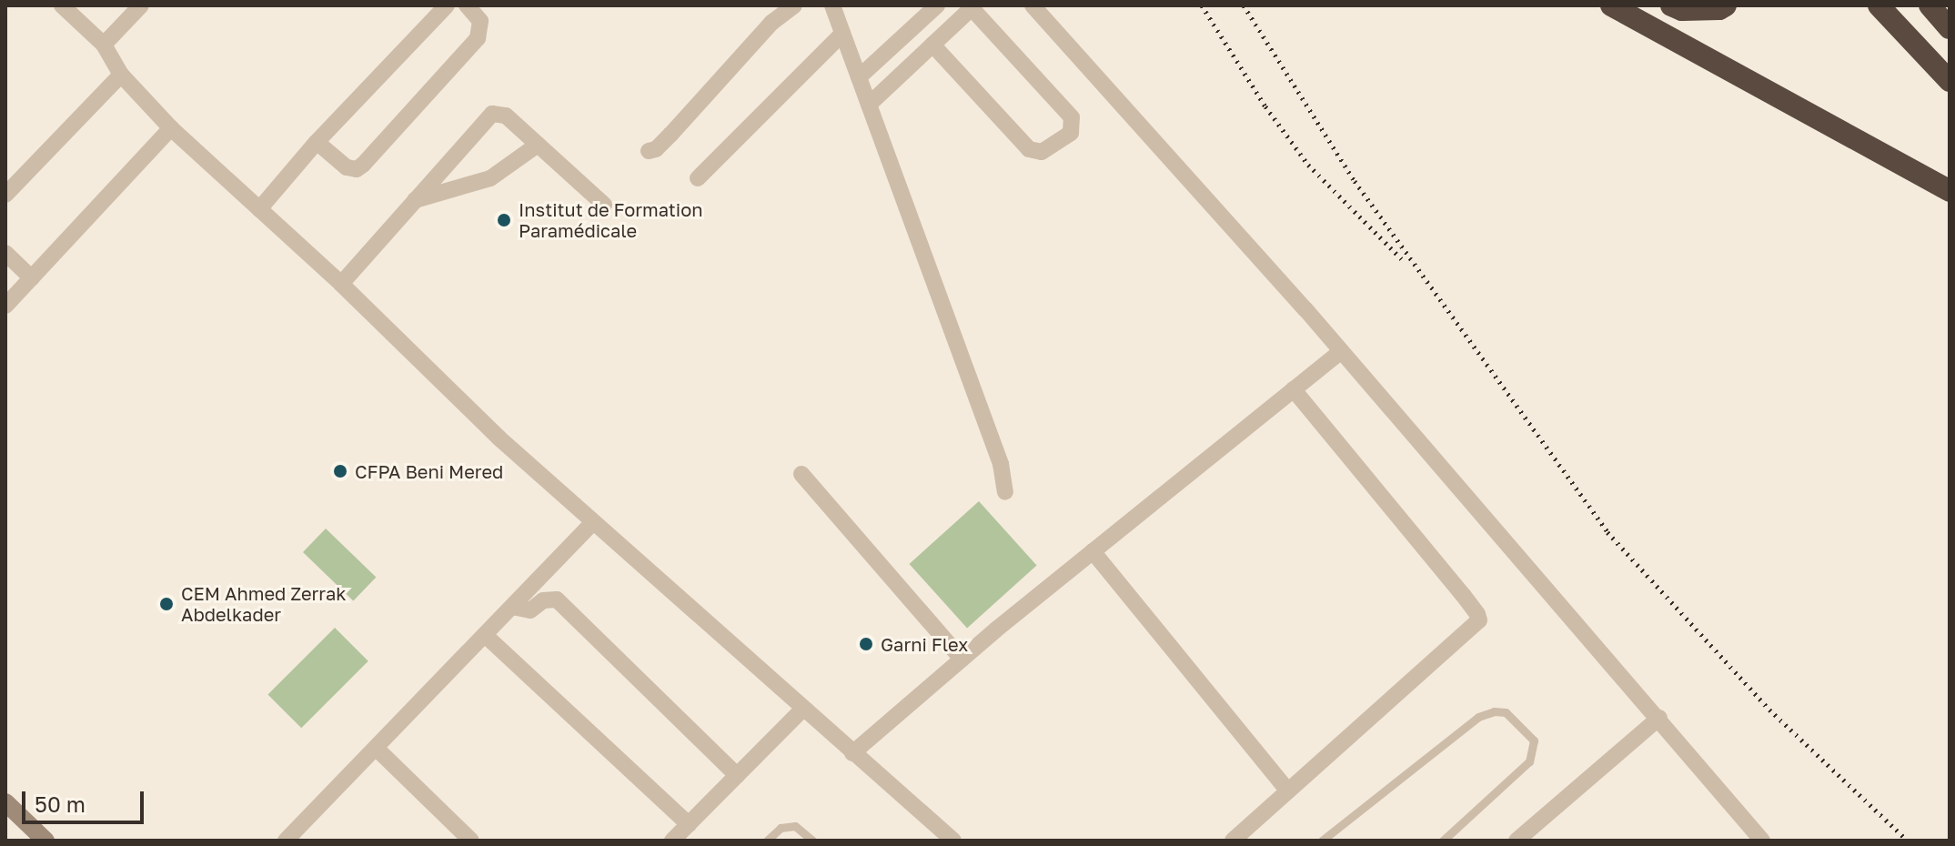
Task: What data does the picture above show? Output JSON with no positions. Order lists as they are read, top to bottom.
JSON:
{
  "places": [
    "Institut de Formation Paramédicale",
    "CFPA Beni Mered",
    "CEM Ahmed Zerrak Abdelkader",
    "Garni Flex"
  ],
  "scale_bar": "50 m"
}
